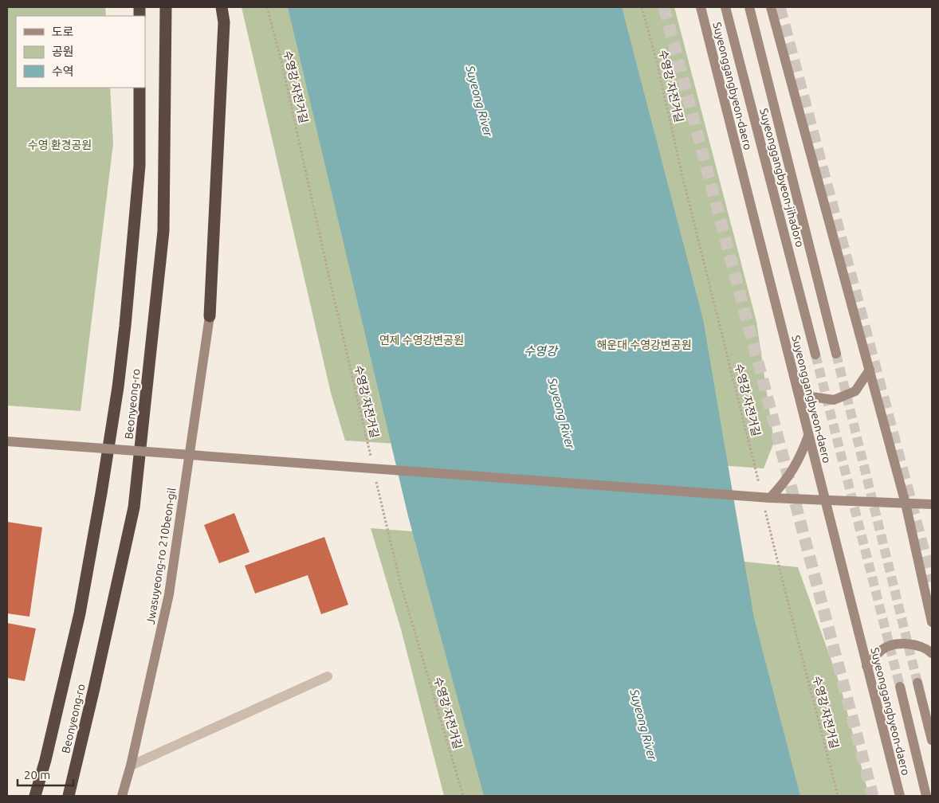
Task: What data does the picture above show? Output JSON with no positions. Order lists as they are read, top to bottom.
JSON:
{
  "streets": {
    "highway": ["Beonyeong-ro"],
    "main road": ["Suyeonggangbyeon-daero", "Suyeonggangbyeon-jihadoro", "Jwasuyeong-ro 210beon-gil"],
    "path": ["수영강 자전거길"]
  },
  "water": ["Suyeong River", "수영강"],
  "parks": ["수영 환경공원", "연제 수영강변공원", "해운대 수영강변공원"],
  "legend": ["도로", "공원", "수역"],
  "scale_bar": "20 m"
}
